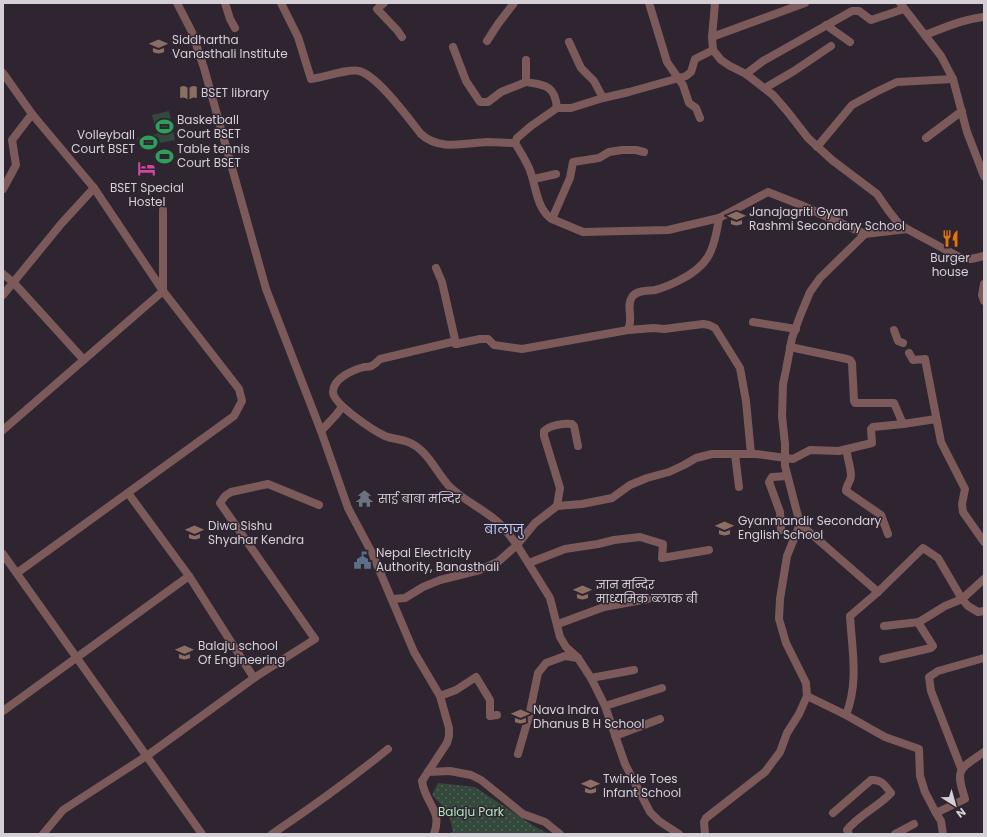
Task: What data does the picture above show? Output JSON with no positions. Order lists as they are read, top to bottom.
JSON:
{
  "districts": ["बालाजु"],
  "parks": ["Balaju Park"],
  "places": {
    "school or university": [
      "Siddhartha Vanasthali Institute",
      "Janajagriti Gyan Rashmi Secondary School",
      "Gyanmandir Secondary English School",
      "Diwa Sishu Shyahar Kendra",
      "ज्ञान मन्दिर माध्यमिक ब्लाक बी",
      "Balaju school Of Engineering",
      "Nava Indra Dhanus B H School",
      "Twinkle Toes Infant School"
    ],
    "library": ["BSET library"],
    "sports": ["Basketball Court BSET", "Volleyball Court BSET", "Table tennis Court BSET"],
    "hotel": ["BSET Special Hostel"],
    "restaurant": ["Burger house"],
    "temple": ["साई बाबा मन्दिर"],
    "public building": ["Nepal Electricity Authority, Banasthali"]
  },
  "north": "bottom right"
}
